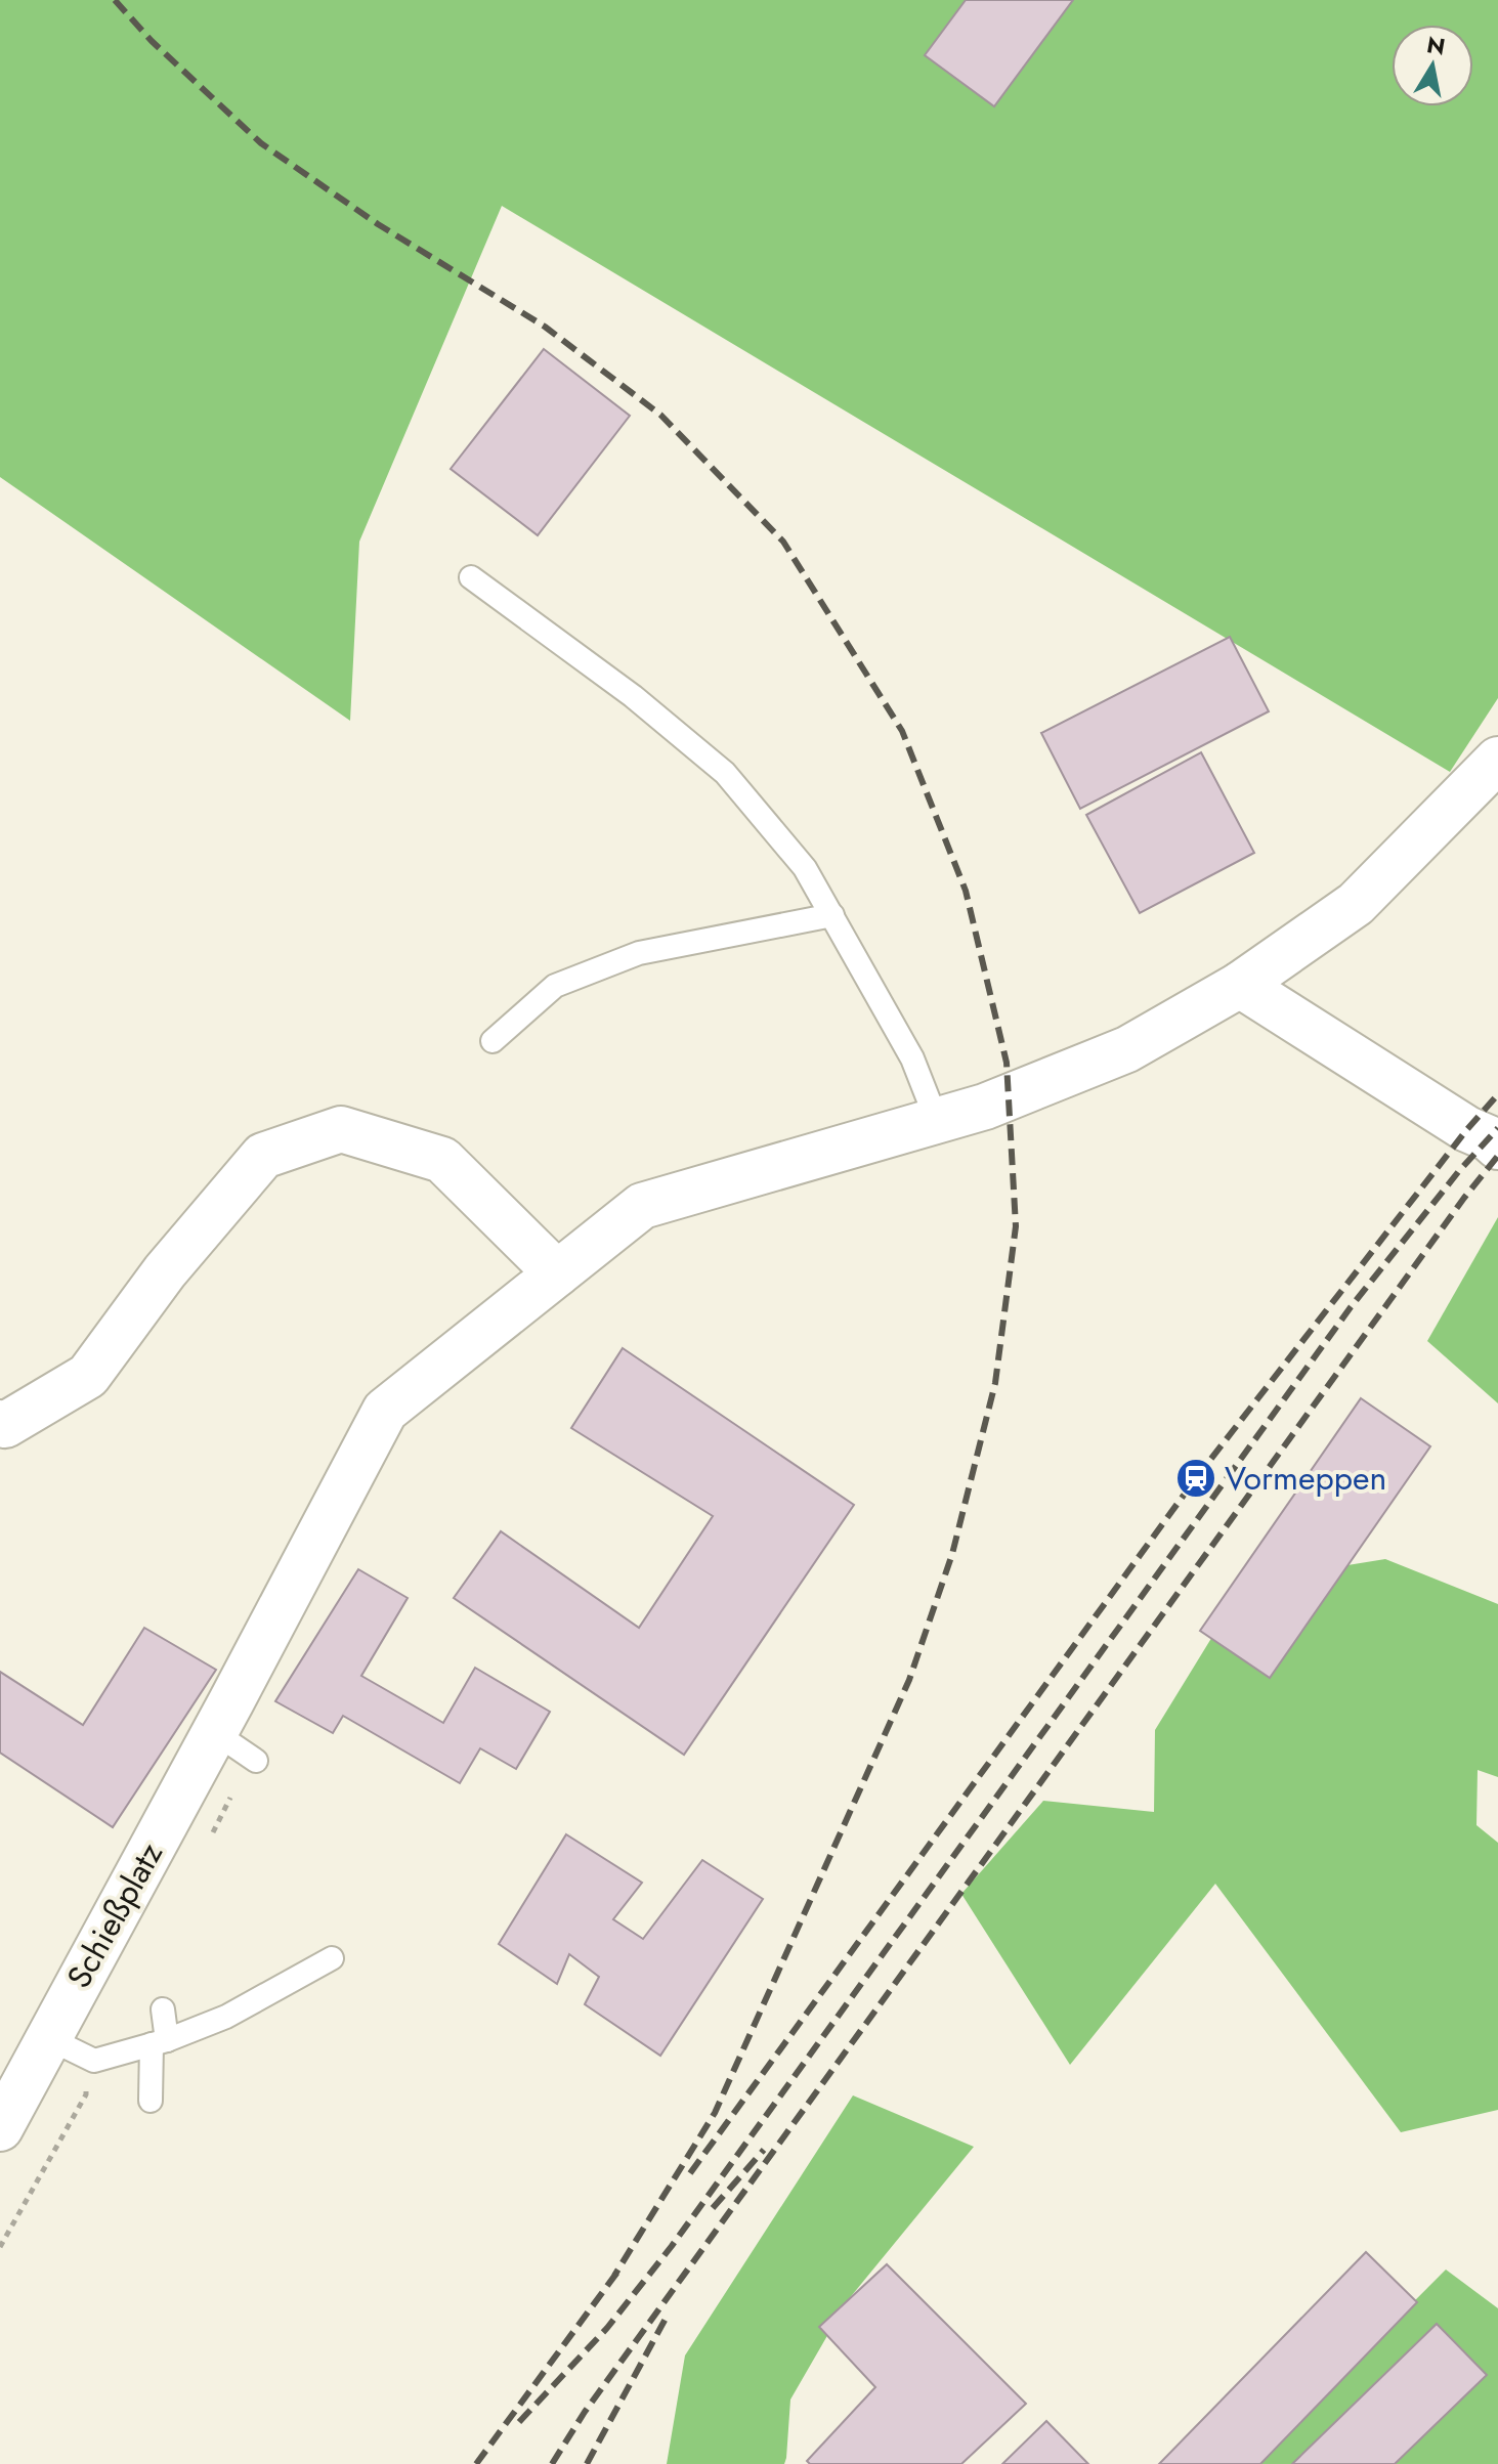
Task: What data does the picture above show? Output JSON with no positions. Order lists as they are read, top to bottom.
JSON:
{
  "streets": {
    "street": ["Schießplatz"]
  },
  "places": {
    "station": ["Vormeppen"]
  },
  "north": "top"
}
